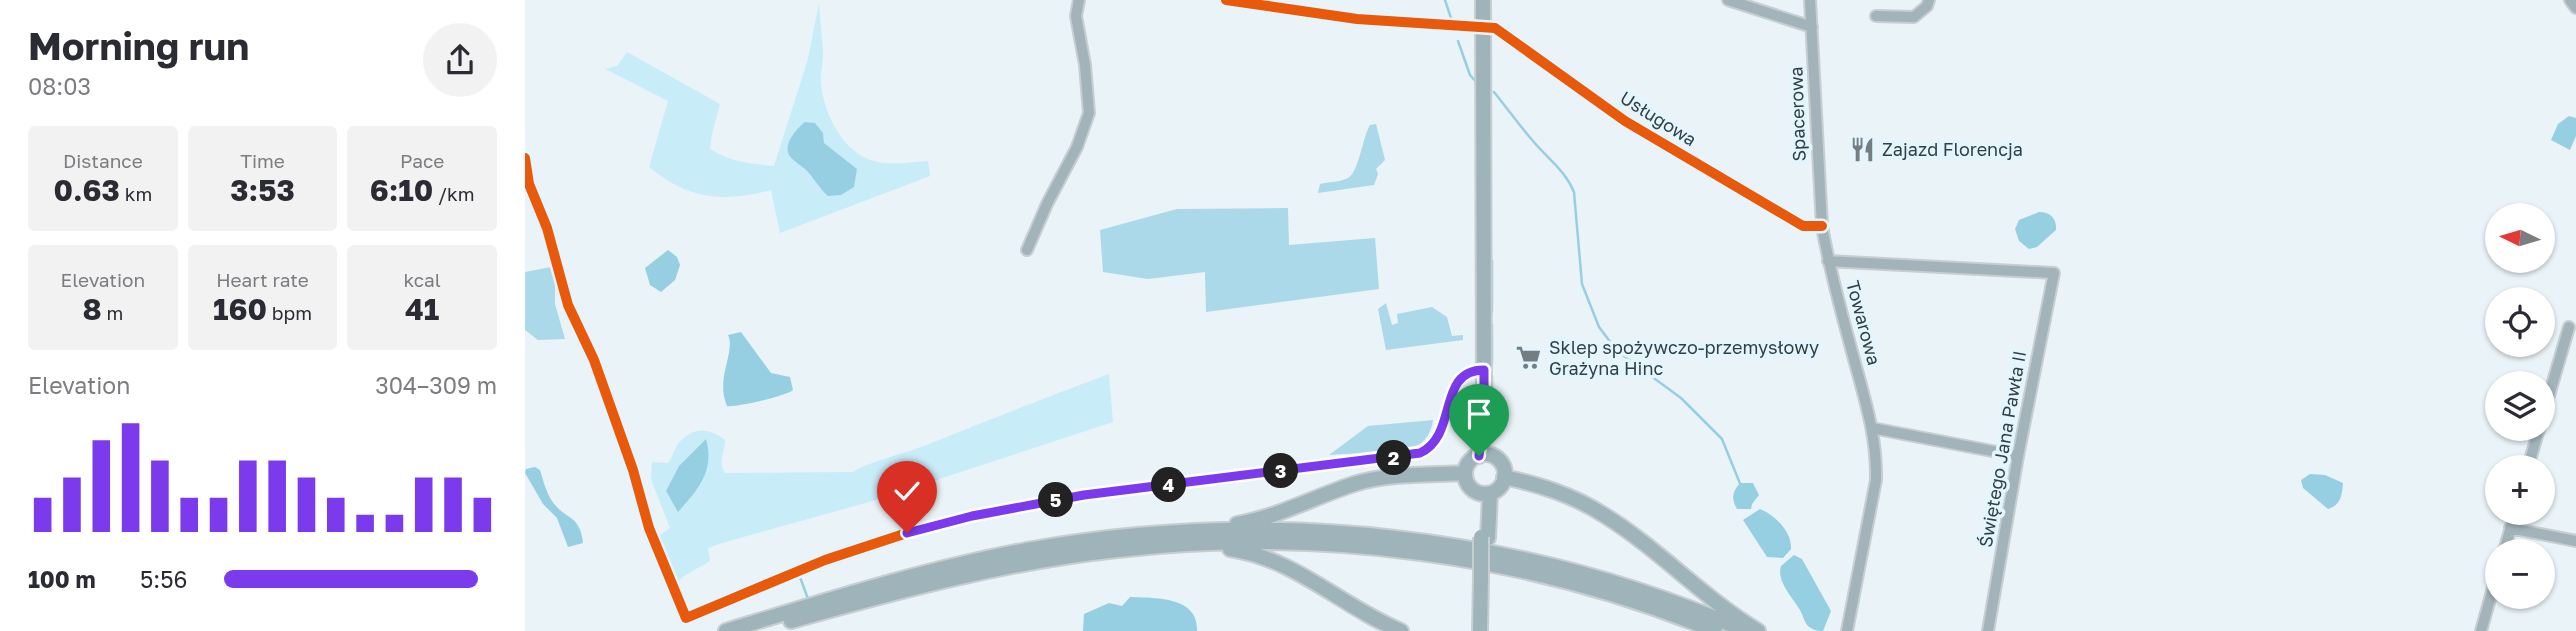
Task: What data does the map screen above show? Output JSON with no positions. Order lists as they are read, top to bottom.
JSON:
{
  "streets": {
    "street": [
      "Spacerowa",
      "Usługowa",
      "Towarowa",
      "Świętego Jana Pawła II"
    ]
  },
  "crossings": [
    ["Spacerowa", "Usługowa"],
    ["Spacerowa", "Towarowa"],
    ["Usługowa", "Towarowa"],
    ["Towarowa", "Świętego Jana Pawła II"]
  ],
  "places": {
    "restaurant": ["Zajazd Florencja"],
    "supermarket": ["Sklep spożywczo-przemysłowy Grażyna Hinc"]
  },
  "north": "left",
  "page": {
    "heading": ["Morning run", "08:03"],
    "stats": [
      ["Distance", "0.63 km"],
      ["Time", "3:53"],
      ["Pace", "6:10 /km"],
      ["Elevation", "8 m"],
      ["Heart rate", "160 bpm"],
      ["kcal", "41"]
    ],
    "map_buttons": ["+", "−"],
    "chart": ["Elevation", "304–309 m"],
    "pins": [
      "2",
      "3",
      "4",
      "5"
    ],
    "list": [
      {
        "name": "100 m",
        "note": "5:56"
      }
    ]
  }
}
